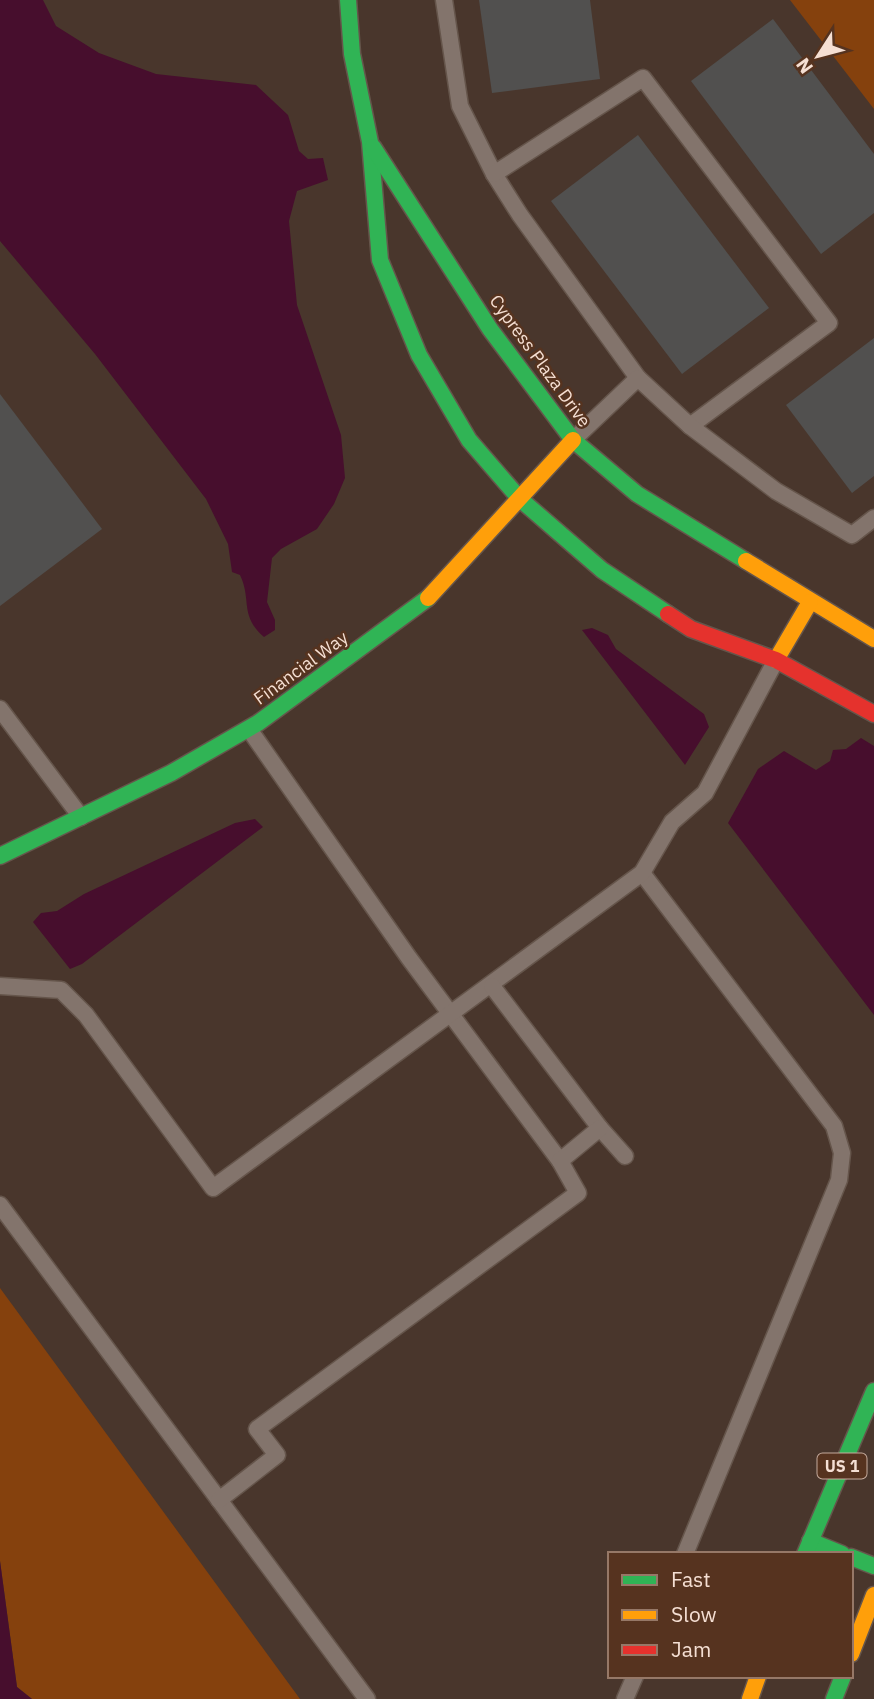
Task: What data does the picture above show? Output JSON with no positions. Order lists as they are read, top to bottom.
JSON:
{
  "streets": {
    "street": ["Cypress Plaza Drive", "Financial Way", "US 1"]
  },
  "crossings": [
    ["Cypress Plaza Drive", "Financial Way"]
  ],
  "legend": ["Fast", "Slow", "Jam"],
  "north": "bottom left"
}
